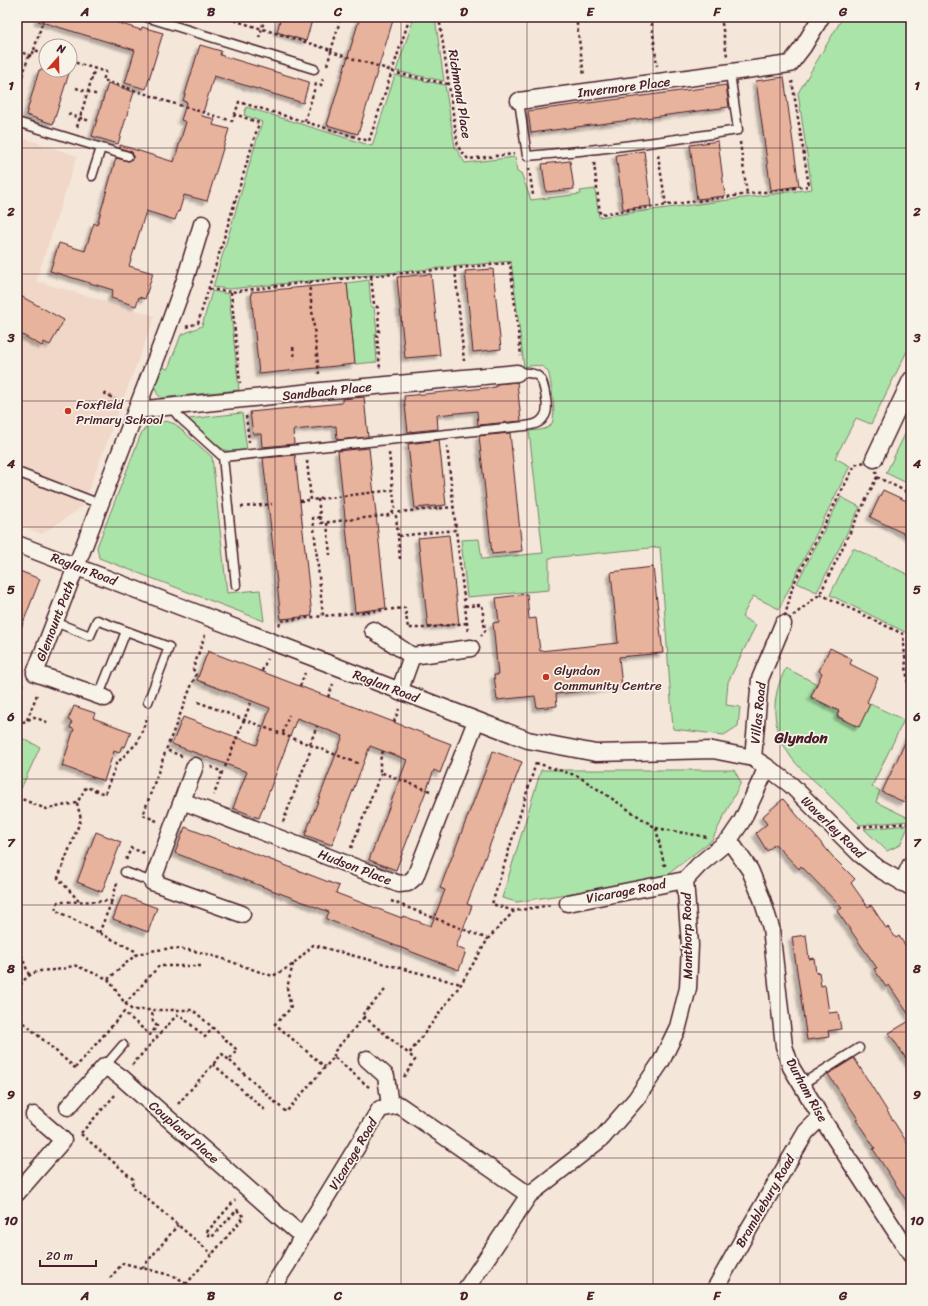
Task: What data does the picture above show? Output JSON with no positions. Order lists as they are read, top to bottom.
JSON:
{
  "streets": {
    "street": [
      "Invermore Place",
      "Sandbach Place",
      "Raglan Road",
      "Glemount Path",
      "Villas Road",
      "Waverley Road",
      "Hudson Place",
      "Vicarage Road",
      "Manthorp Road",
      "Durham Rise",
      "Coupland Place",
      "Bramblebury Road"
    ],
    "path": ["Richmond Place"]
  },
  "crossings": [
    ["Raglan Road", "Glemount Path"],
    ["Raglan Road", "Villas Road"],
    ["Raglan Road", "Waverley Road"],
    ["Raglan Road", "Hudson Place"],
    ["Vicarage Road", "Manthorp Road"],
    ["Vicarage Road", "Coupland Place"],
    ["Durham Rise", "Bramblebury Road"]
  ],
  "districts": ["Glyndon"],
  "places": ["Foxfield Primary School", "Glyndon Community Centre"],
  "scale_bar": "20 m",
  "north": "top",
  "grid": {
    "columns": [
      "A",
      "B",
      "C",
      "D",
      "E",
      "F",
      "G"
    ],
    "rows": [
      "1",
      "2",
      "3",
      "4",
      "5",
      "6",
      "7",
      "8",
      "9",
      "10"
    ]
  }
}
